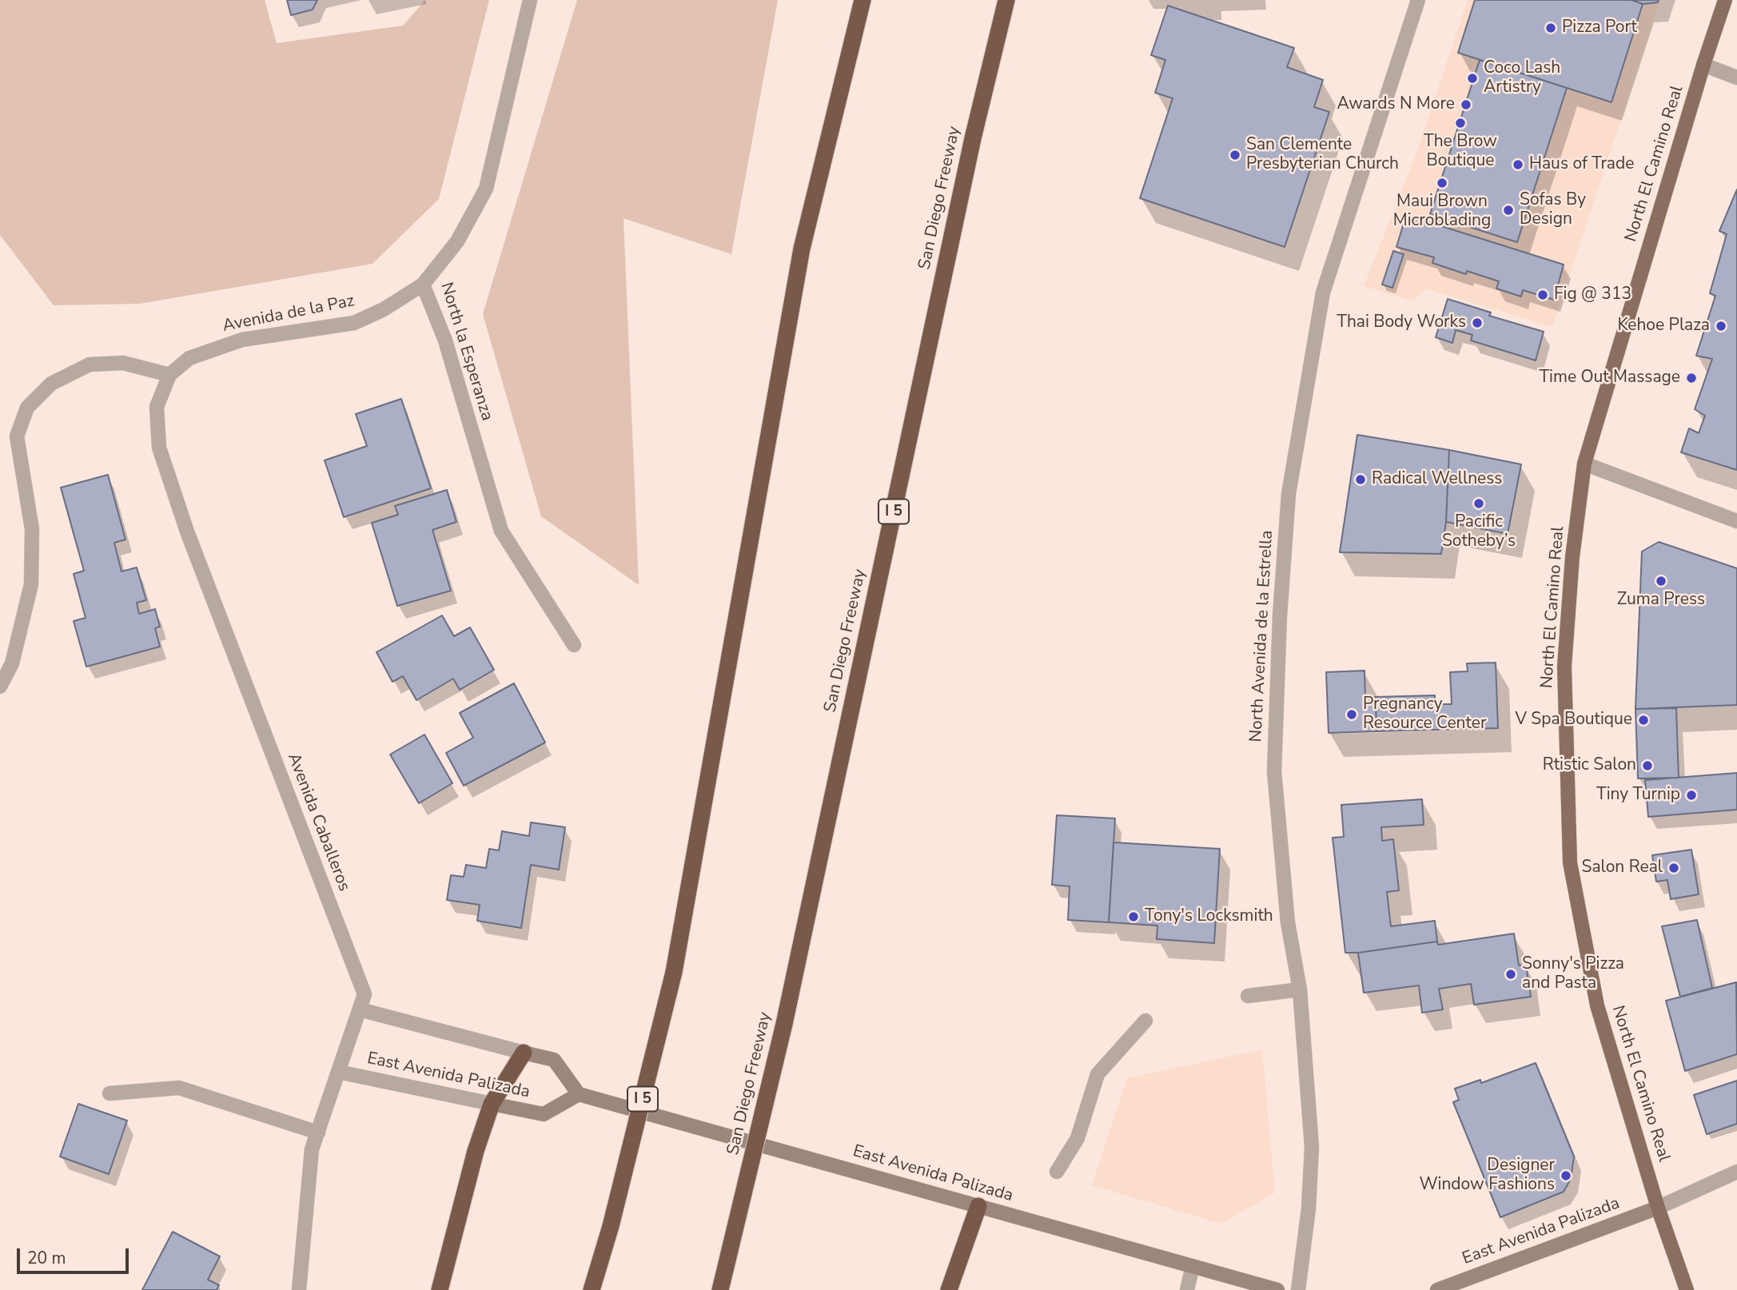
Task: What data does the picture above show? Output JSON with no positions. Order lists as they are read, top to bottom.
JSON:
{
  "streets": {
    "highway": ["San Diego Freeway", "I 5"],
    "main road": ["North El Camino Real", "East Avenida Palizada"],
    "street": [
      "Avenida de la Paz",
      "North la Esperanza",
      "North Avenida de la Estrella",
      "Avenida Caballeros"
    ]
  },
  "crossings": [
    ["North El Camino Real", "East Avenida Palizada"],
    ["Avenida de la Paz", "North la Esperanza"],
    ["Avenida de la Paz", "Avenida Caballeros"],
    ["Avenida Caballeros", "East Avenida Palizada"]
  ],
  "places": [
    "Pizza Port",
    "Coco Lash Artistry",
    "Awards N More",
    "The Brow Boutique",
    "San Clemente Presbyterian Church",
    "Haus of Trade",
    "Maui Brown Microblading",
    "Sofas By Design",
    "Fig @ 313",
    "Thai Body Works",
    "Kehoe Plaza",
    "Time Out Massage",
    "Radical Wellness",
    "Pacific Sotheby’s",
    "Zuma Press",
    "Pregnancy Resource Center",
    "V Spa Boutique",
    "Rtistic Salon",
    "Tiny Turnip",
    "Salon Real",
    "Tony's Locksmith",
    "Sonny's Pizza and Pasta",
    "Designer Window Fashions"
  ],
  "scale_bar": "20 m"
}
